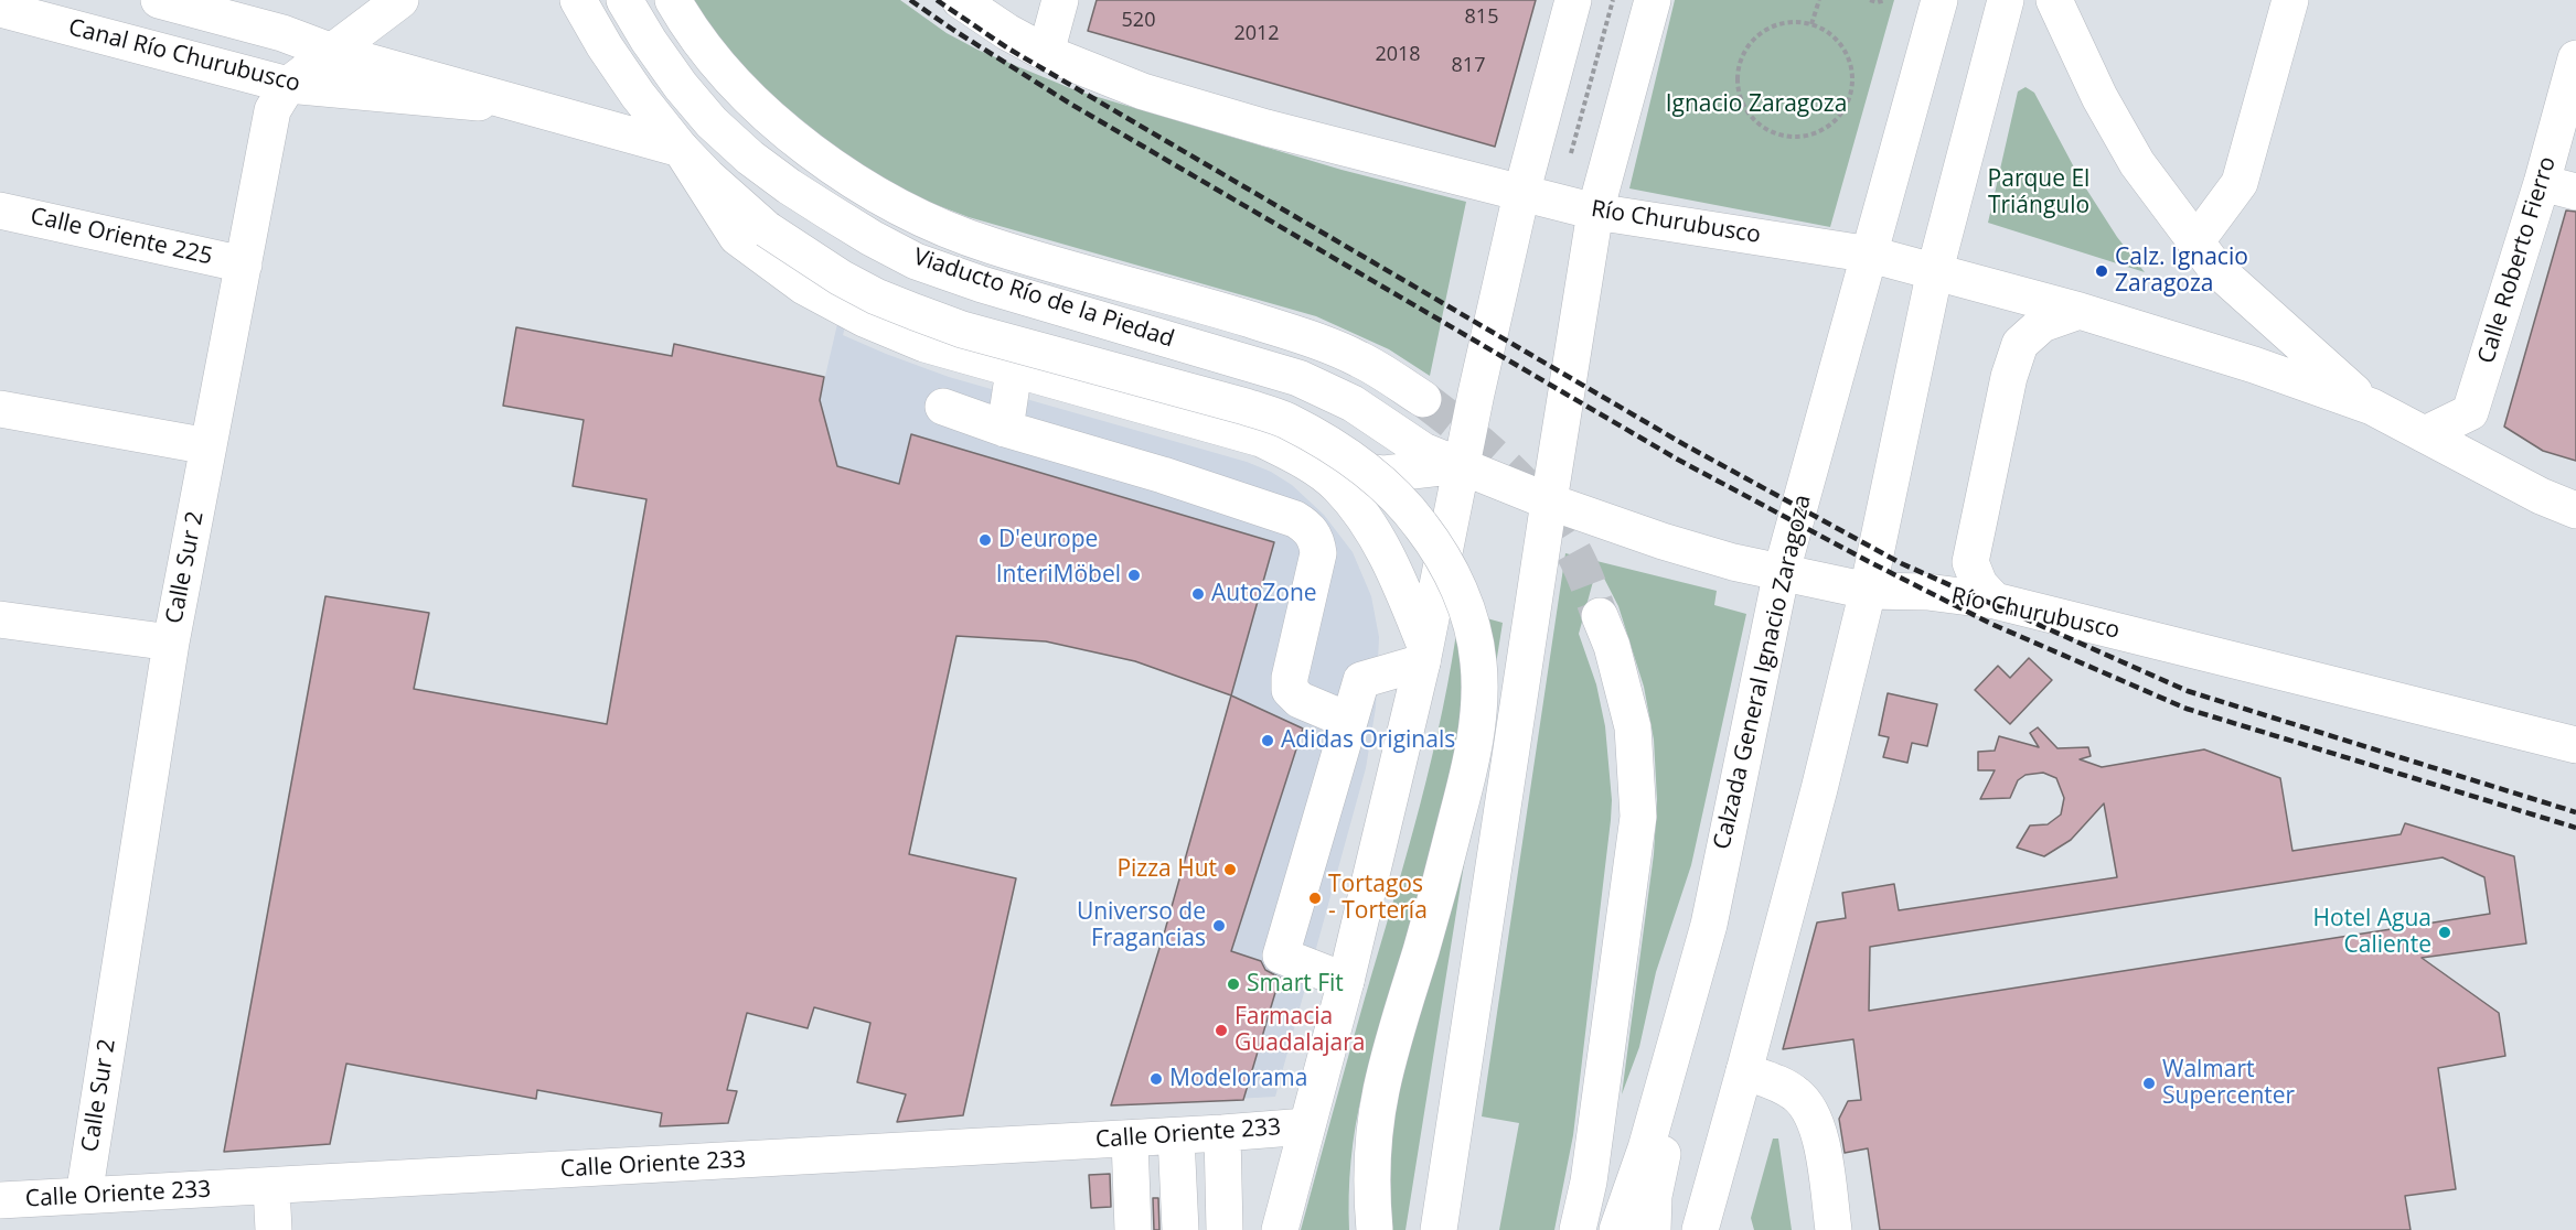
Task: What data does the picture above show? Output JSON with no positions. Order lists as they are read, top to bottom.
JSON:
{
  "streets": {
    "main road": [
      "Canal Río Churubusco",
      "Río Churubusco",
      "Calle Oriente 225",
      "Calle Roberto Fierro",
      "Viaducto Río de la Piedad",
      "Calle Sur 2",
      "Calzada General Ignacio Zaragoza",
      "Calle Oriente 233"
    ]
  },
  "crossings": [
    ["Canal Río Churubusco", "Calle Sur 2"],
    ["Río Churubusco", "Calle Roberto Fierro"],
    ["Río Churubusco", "Viaducto Río de la Piedad"],
    ["Río Churubusco", "Calzada General Ignacio Zaragoza"],
    ["Calle Oriente 225", "Calle Sur 2"],
    ["Calle Sur 2", "Calle Oriente 233"]
  ],
  "parks": ["Ignacio Zaragoza", "Parque El Triángulo"],
  "places": [
    "Calz. Ignacio Zaragoza",
    "D'europe",
    "InteriMöbel",
    "AutoZone",
    "Adidas Originals",
    "Pizza Hut",
    "Tortagos - Tortería",
    "Universo de Fragancias",
    "Hotel Agua Caliente",
    "Smart Fit",
    "Farmacia Guadalajara",
    "Modelorama",
    "Walmart Supercenter"
  ],
  "house_numbers": [
    "815",
    "520",
    "2012",
    "2018",
    "817"
  ]
}
